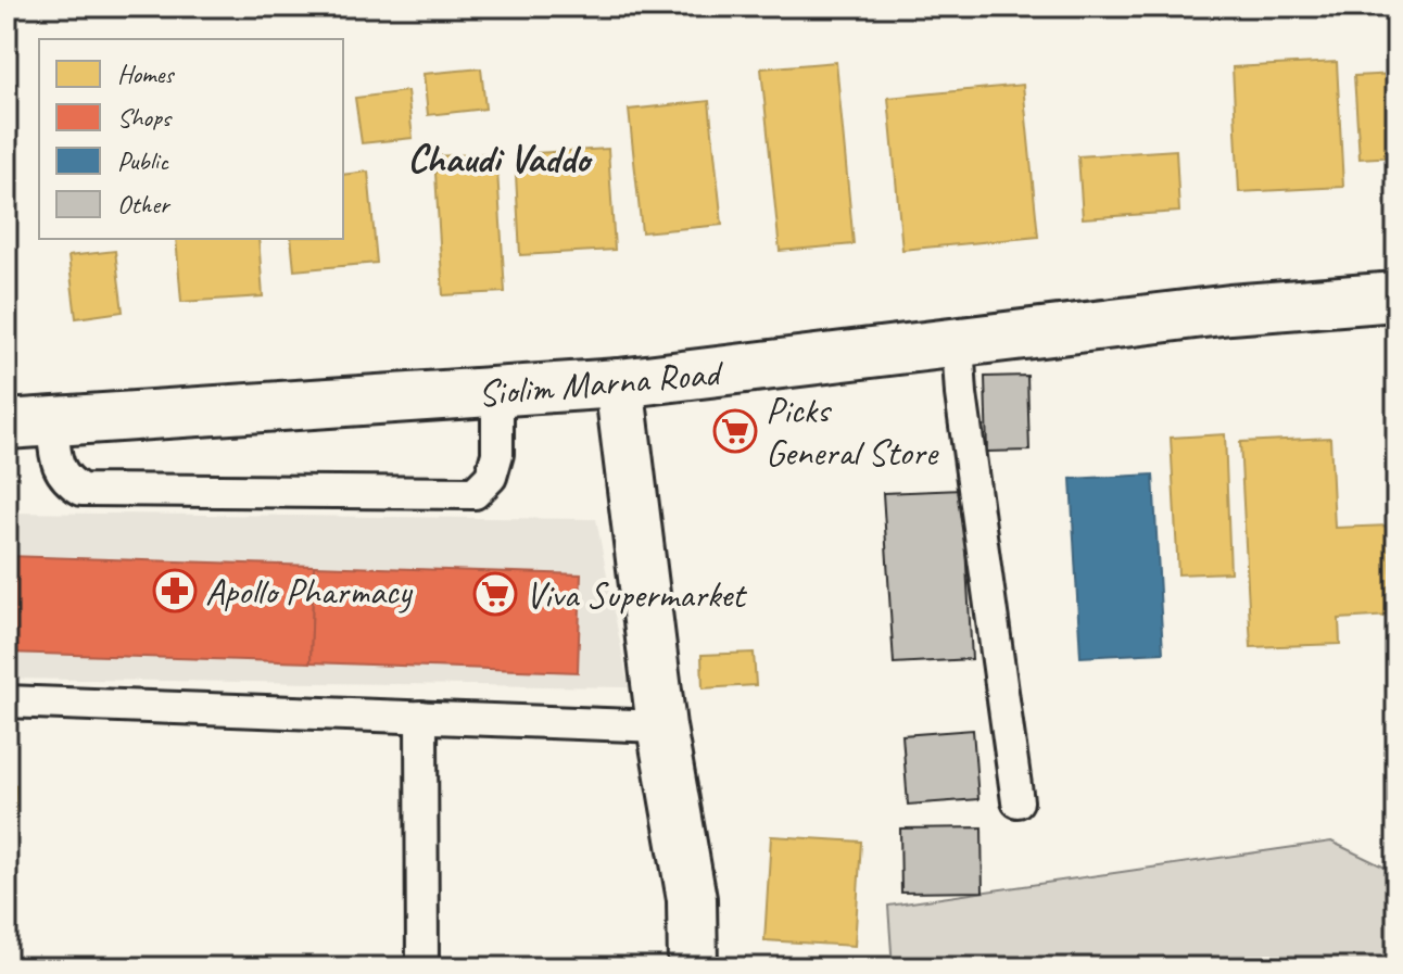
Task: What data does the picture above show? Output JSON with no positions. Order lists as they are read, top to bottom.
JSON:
{
  "streets": {
    "main road": ["Siolim Marna Road"]
  },
  "districts": ["Chaudi Vaddo"],
  "places": {
    "supermarket": ["Picks General Store", "Viva Supermarket"],
    "pharmacy": ["Apollo Pharmacy"]
  },
  "legend": [
    "Homes",
    "Shops",
    "Public",
    "Other"
  ]
}
